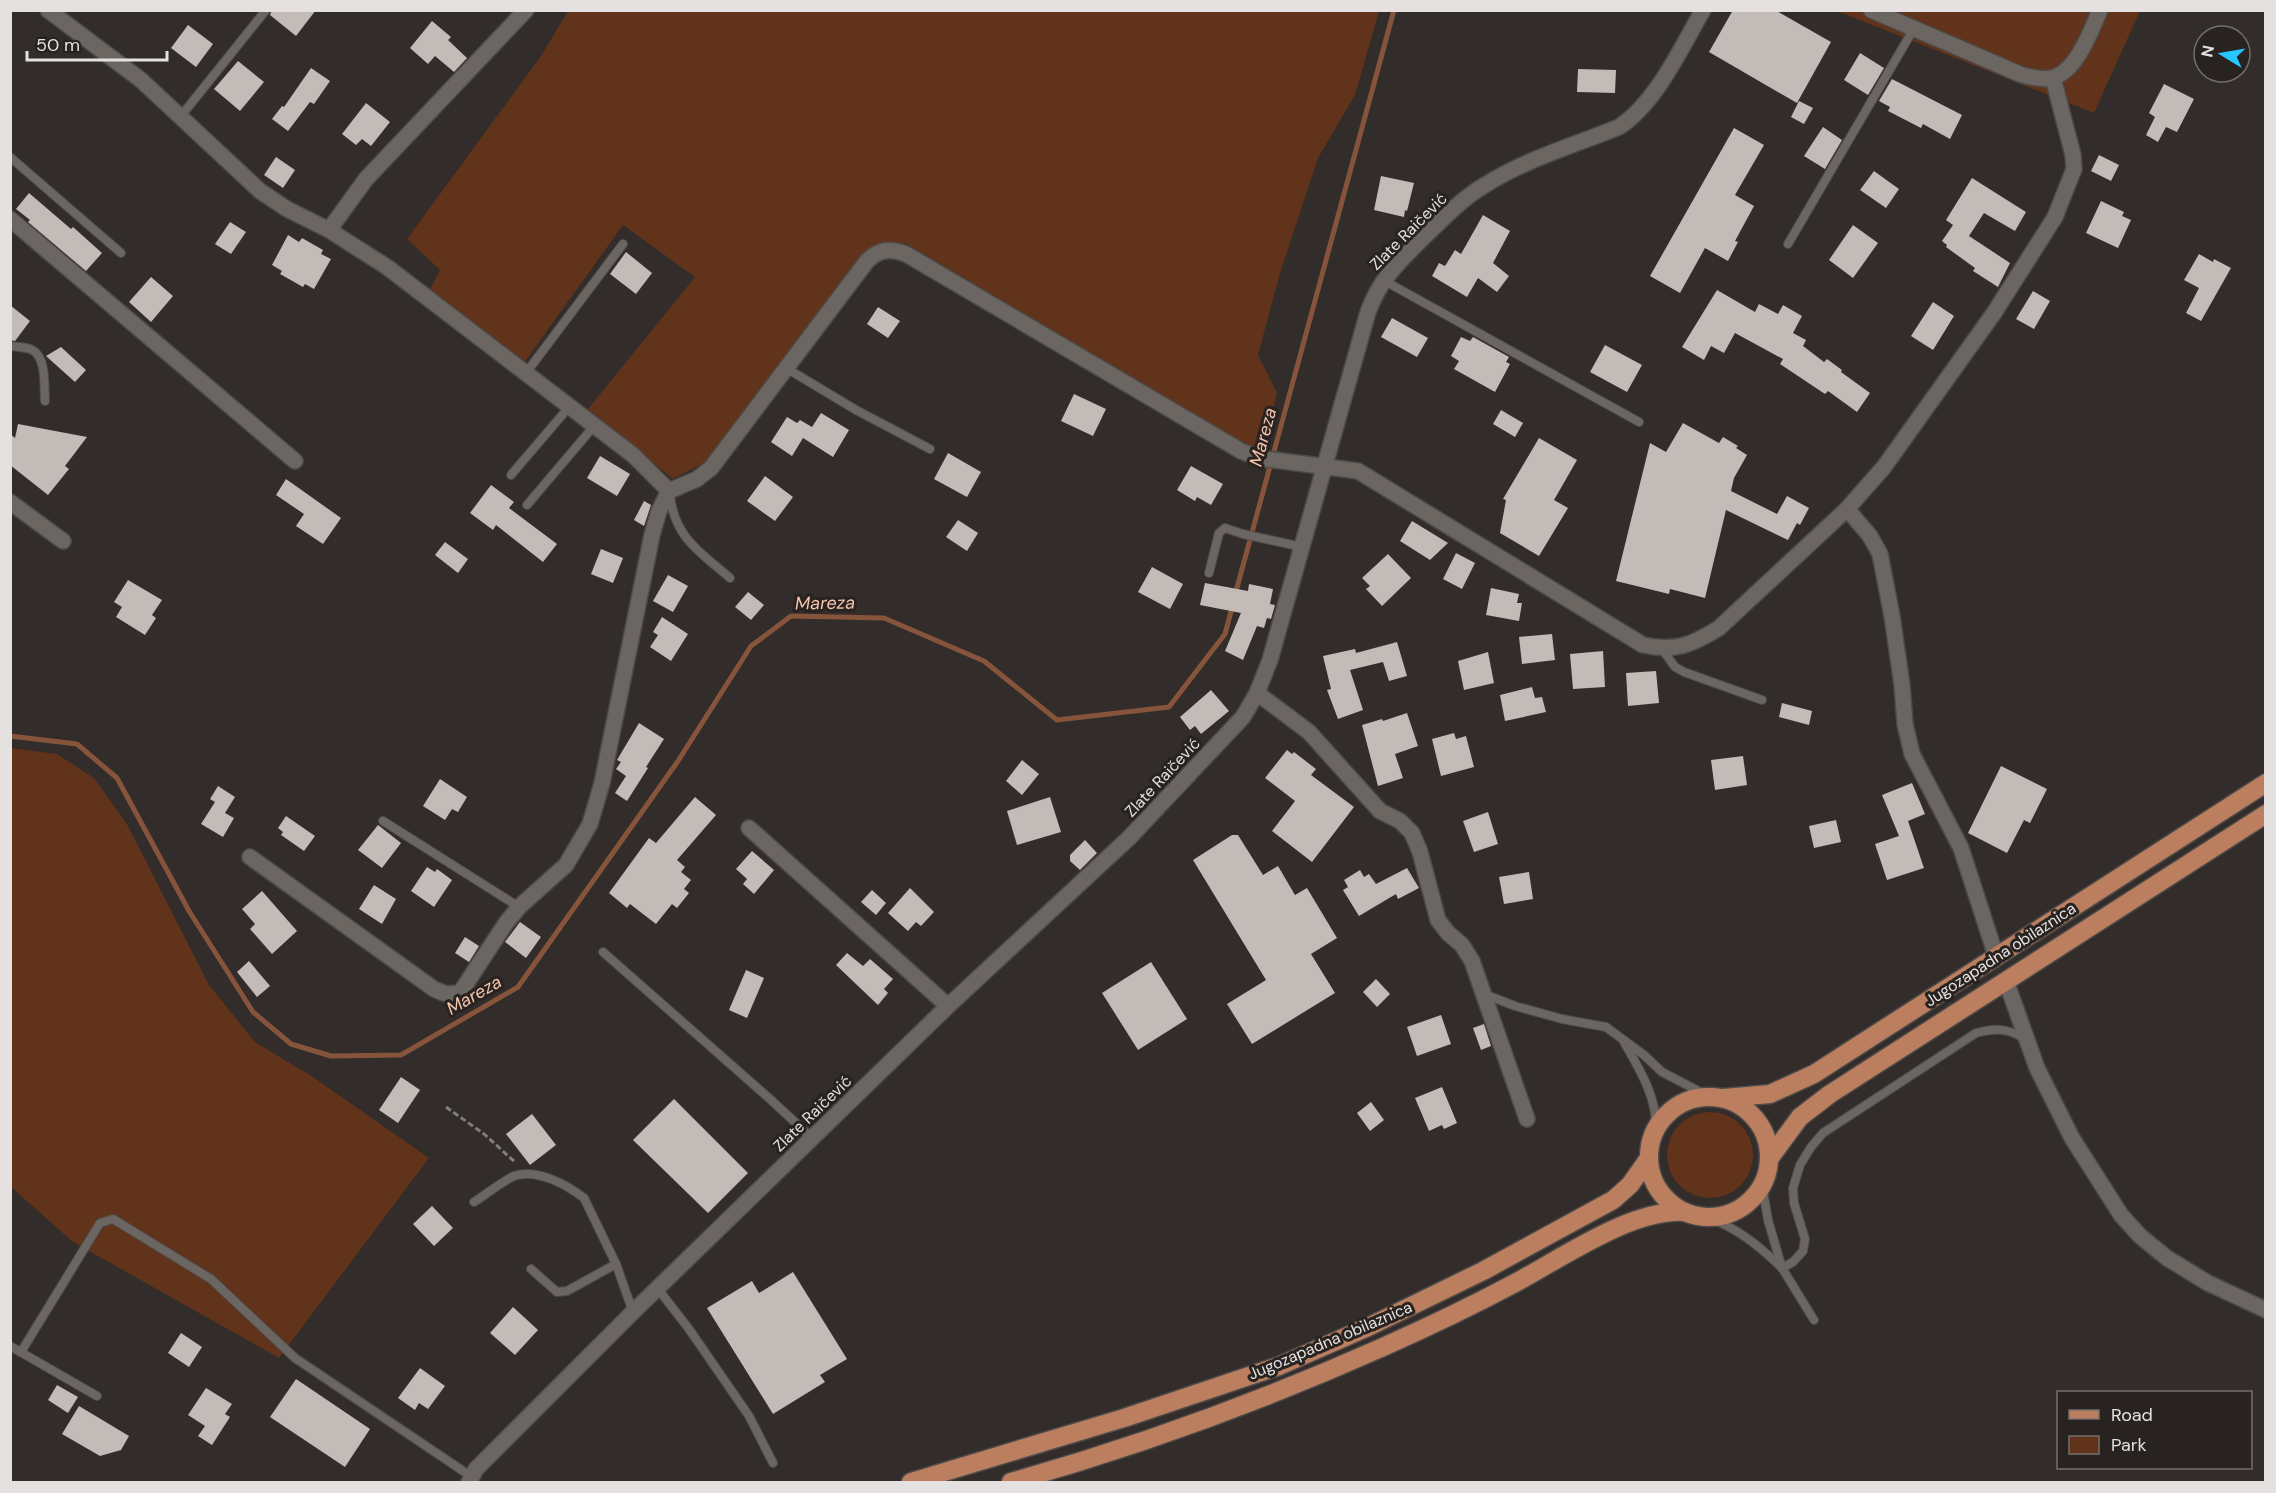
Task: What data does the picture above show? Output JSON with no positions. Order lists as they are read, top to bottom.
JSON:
{
  "streets": {
    "main road": ["Jugozapadna obilaznica"],
    "street": ["Zlate Raičević"]
  },
  "water": ["Mareza"],
  "legend": ["Road", "Park"],
  "scale_bar": "50 m",
  "north": "left"
}
